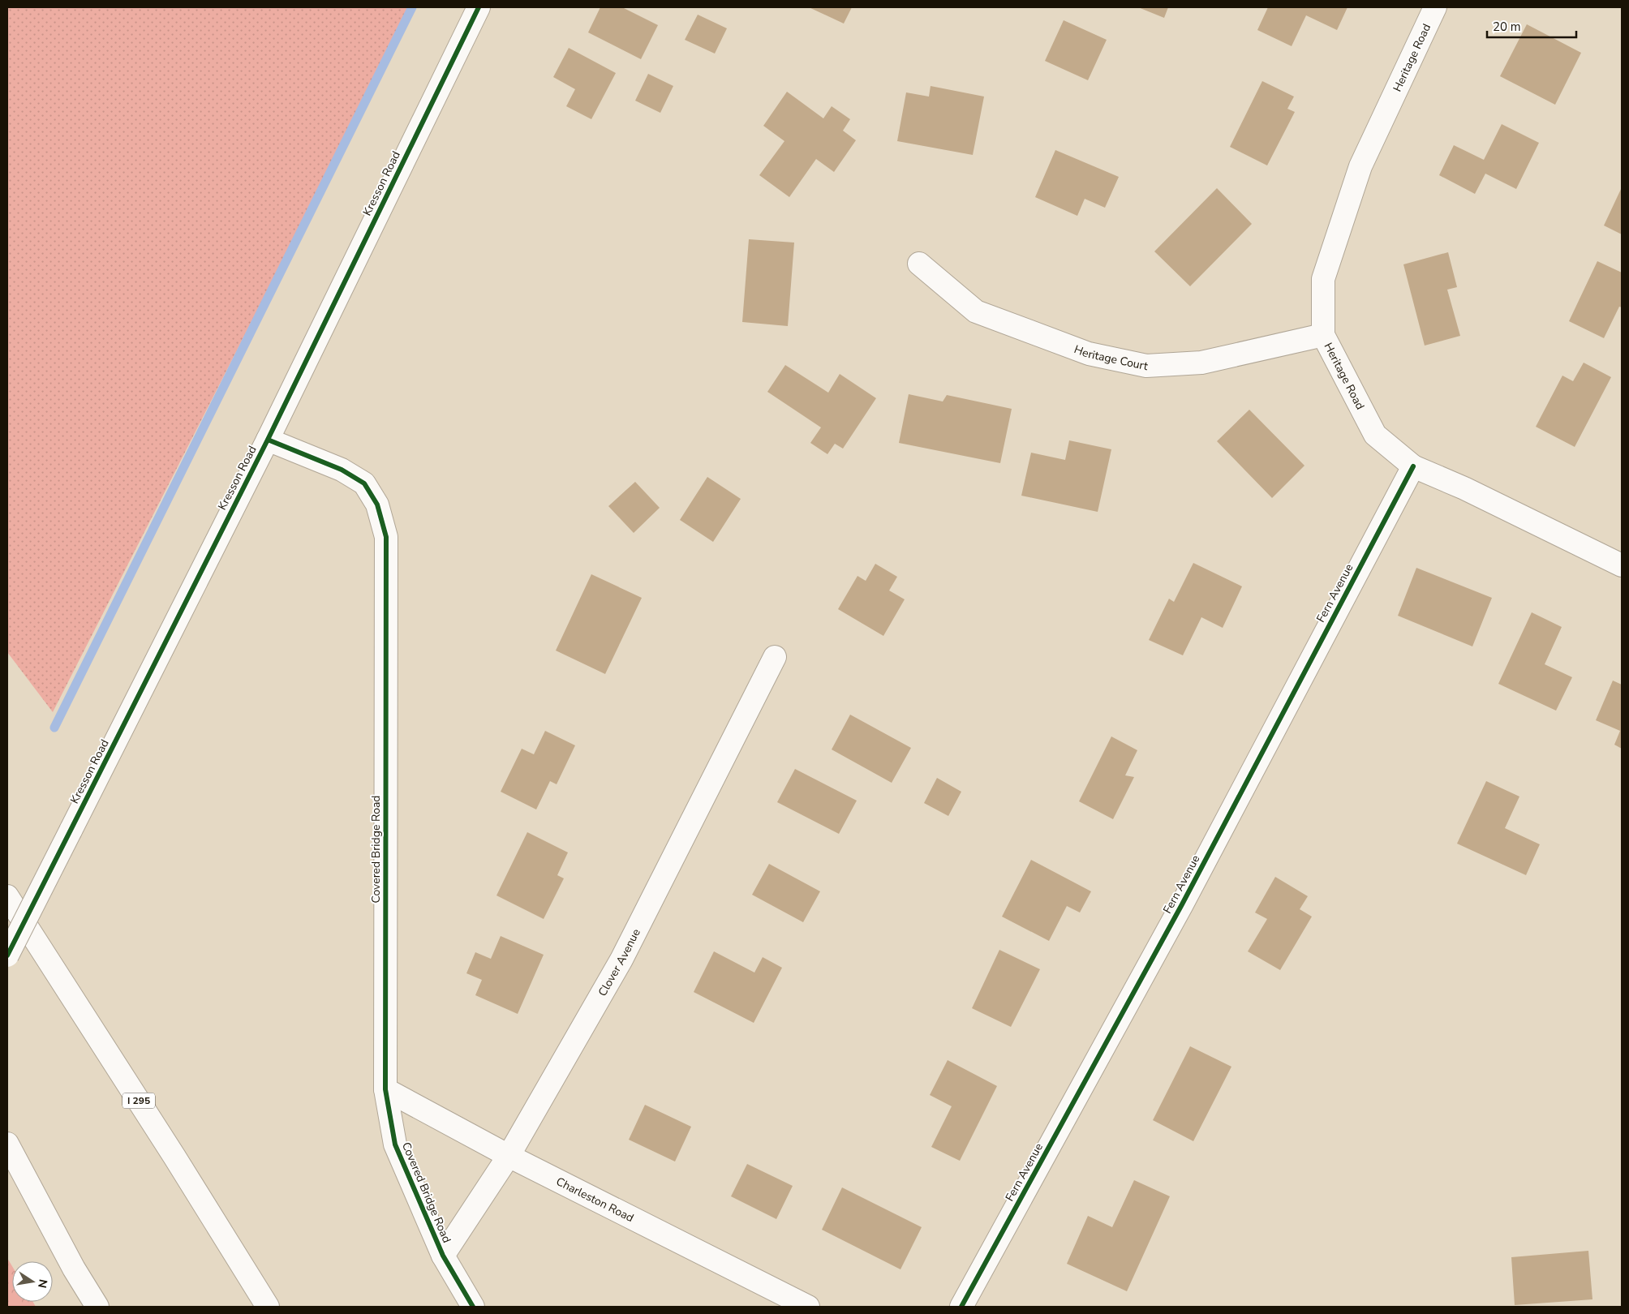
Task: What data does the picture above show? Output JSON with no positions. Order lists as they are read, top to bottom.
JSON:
{
  "streets": {
    "main road": [
      "Heritage Road",
      "Kresson Road",
      "Heritage Court",
      "Fern Avenue",
      "Covered Bridge Road",
      "Clover Avenue",
      "I 295",
      "Charleston Road"
    ]
  },
  "crossings": [
    ["Heritage Road", "Heritage Court"],
    ["Heritage Road", "Fern Avenue"],
    ["Kresson Road", "Covered Bridge Road"],
    ["Covered Bridge Road", "Clover Avenue"],
    ["Covered Bridge Road", "Charleston Road"],
    ["Clover Avenue", "Charleston Road"]
  ],
  "scale_bar": "20 m",
  "north": "right"
}
